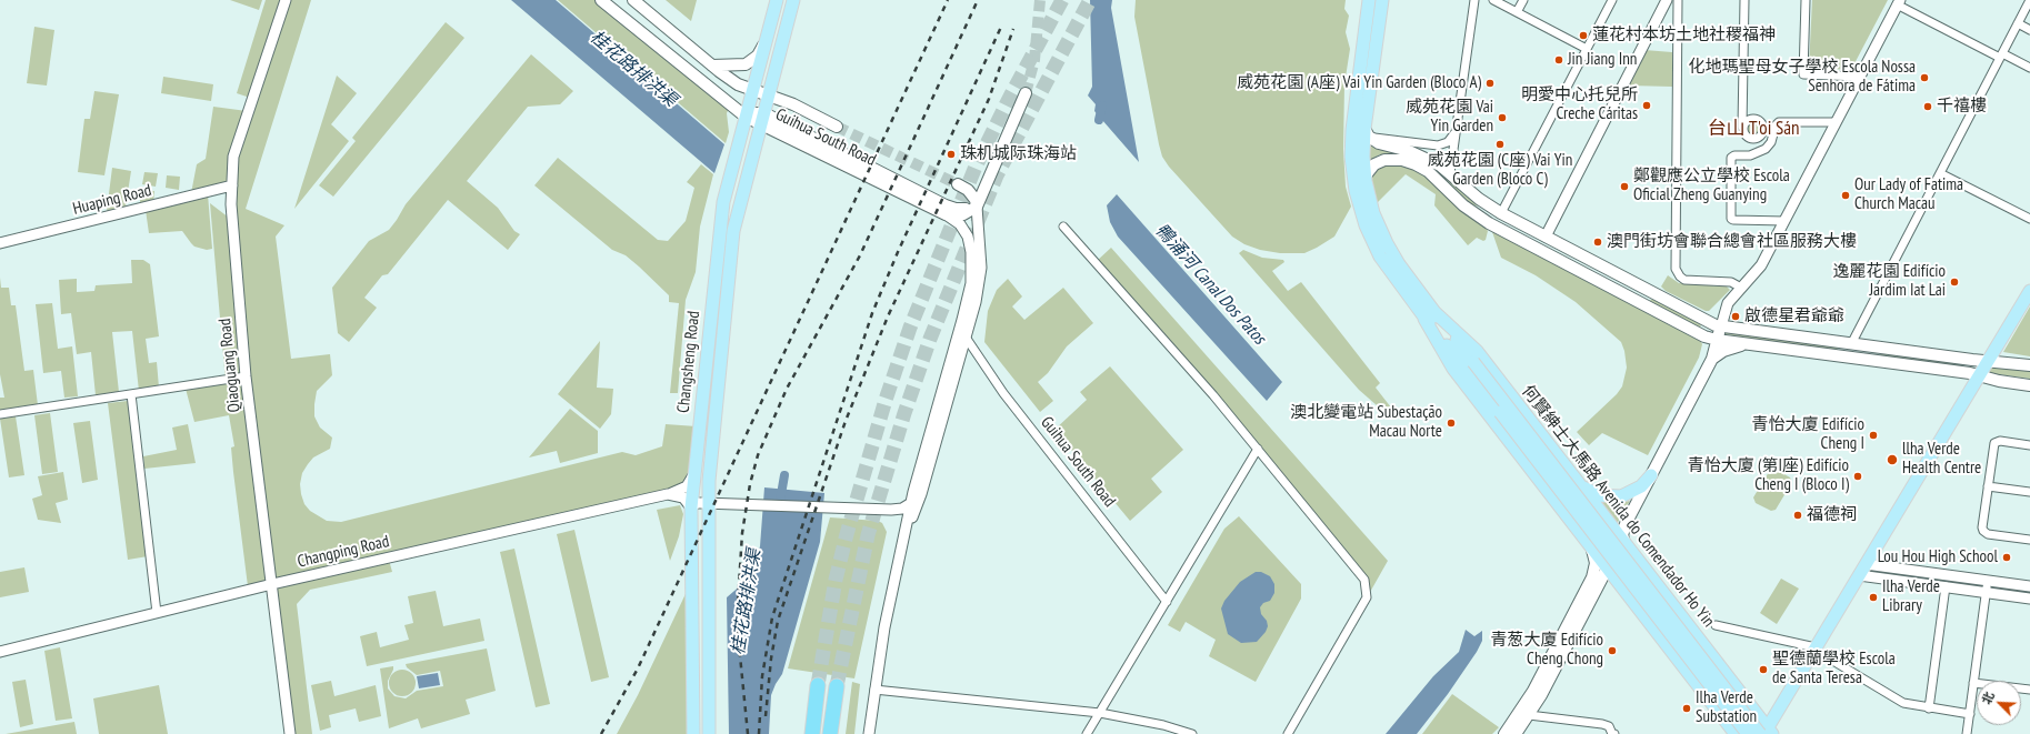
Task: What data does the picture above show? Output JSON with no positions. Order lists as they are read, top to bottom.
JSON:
{
  "streets": {
    "main road": ["Guihua South Road", "Changsheng Road", "何賢紳士大馬路 Avenida do Comendador Ho Yin"],
    "street": ["Huaping Road", "Qiaoguang Road", "Changping Road"]
  },
  "crossings": [
    ["Guihua South Road", "Changsheng Road"],
    ["Huaping Road", "Qiaoguang Road"],
    ["Changsheng Road", "Changping Road"],
    ["Qiaoguang Road", "Changping Road"]
  ],
  "districts": ["台山 T'oi Sán"],
  "water": ["桂花路排洪渠", "鴨涌河 Canal Dos Patos"],
  "places": [
    "蓮花村本坊土地社稷福神",
    "Jin Jiang Inn",
    "化地瑪聖母女子學校 Escola Nossa Senhora de Fátima",
    "威苑花園 (A座) Vai Yin Garden (Bloco A)",
    "明愛中心托兒所 Creche Cáritas",
    "千禧樓",
    "威苑花園 Vai Yin Garden",
    "威苑花園 (C座) Vai Yin Garden (Bloco C)",
    "珠机城际珠海站",
    "鄭觀應公立學校 Escola Oficial Zheng Guanying",
    "Our Lady of Fatima Church Macau",
    "澳門街坊會聯合總會社區服務大樓",
    "逸麗花園 Edifício Jardim Iat Lai",
    "啟德星君爺爺",
    "澳北變電站 Subestação Macau Norte",
    "青怡大廈 Edifício Cheng I",
    "llha Verde Health Centre",
    "青怡大廈 (第I座) Edifício Cheng I (Bloco I)",
    "福德祠",
    "Lou Hou High School",
    "Ilha Verde Library",
    "青葱大廈 Edifício Cheng Chong",
    "聖德蘭學校 Escola de Santa Teresa",
    "Ilha Verde Substation"
  ],
  "north": "top left"
}
